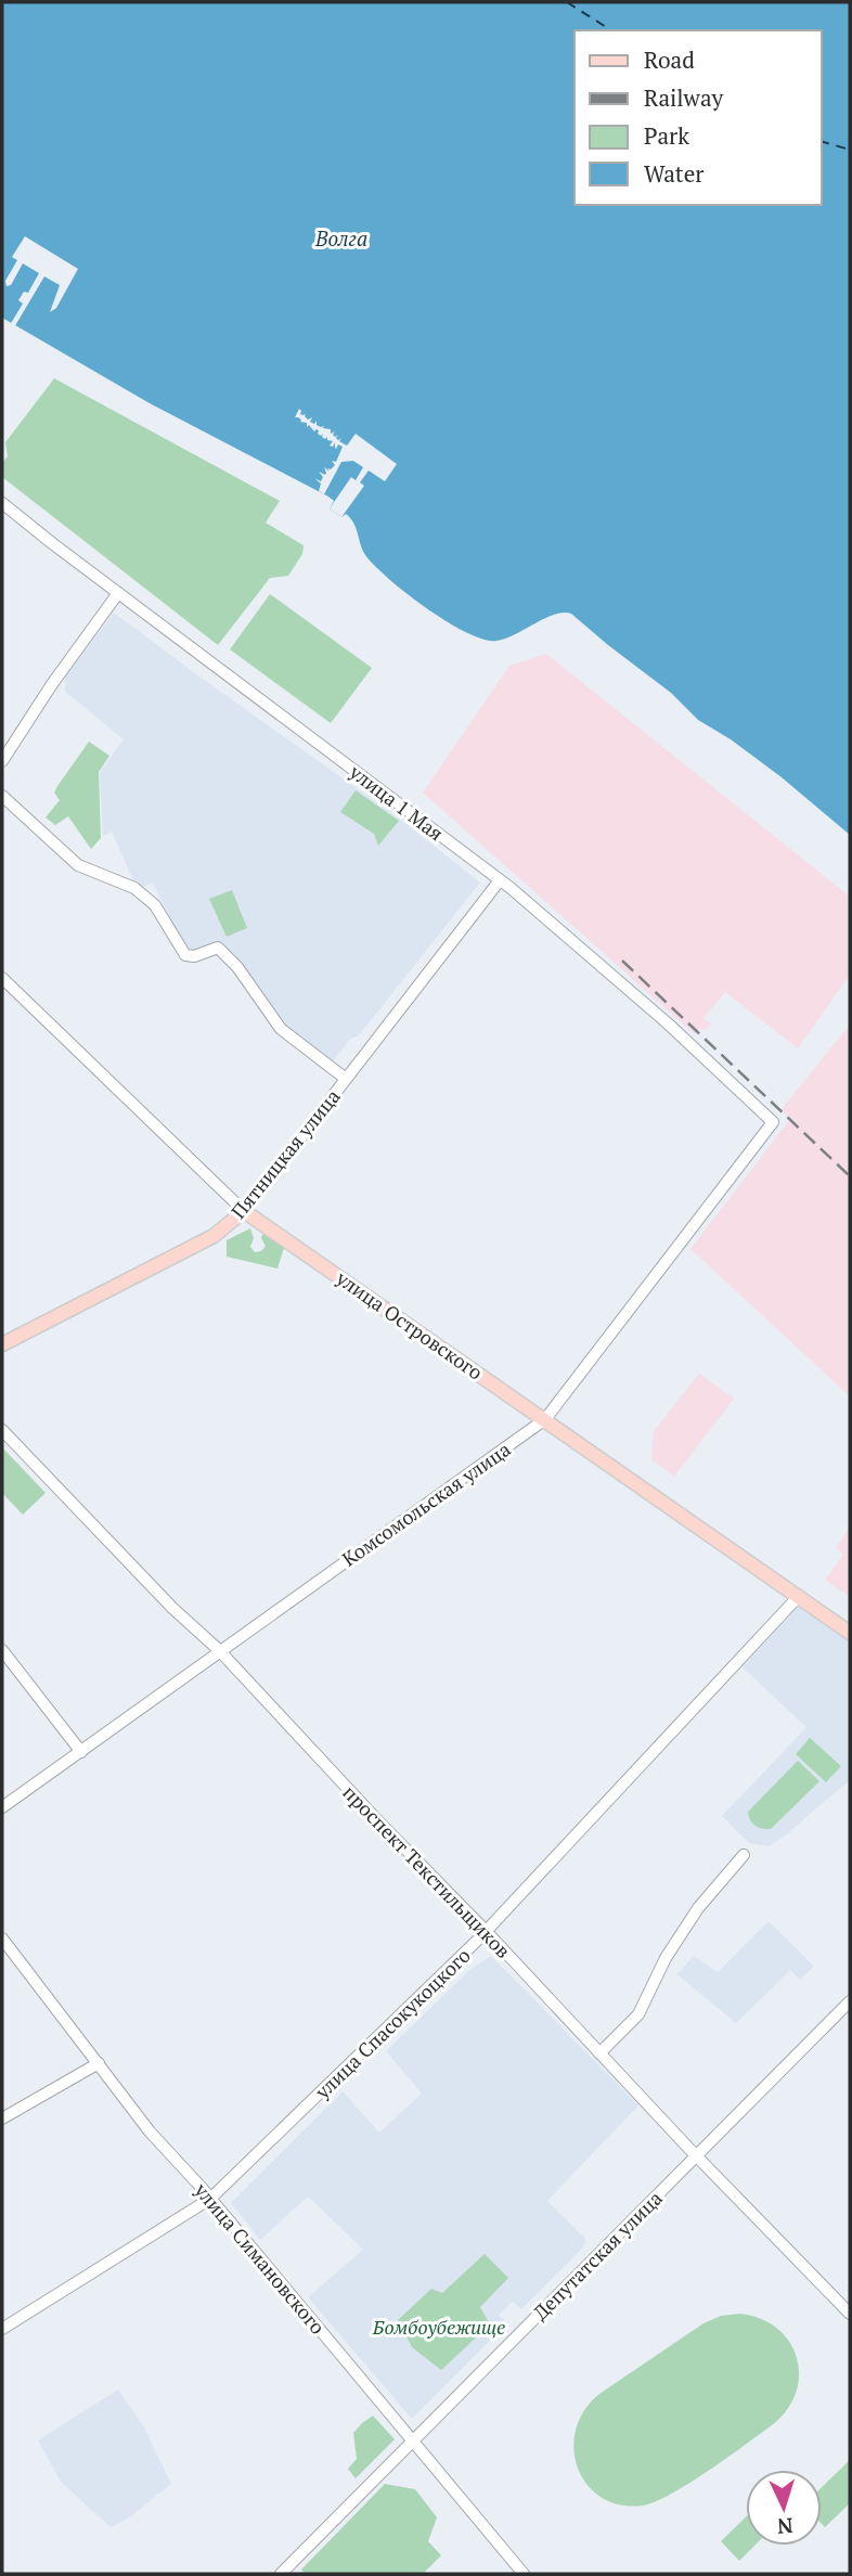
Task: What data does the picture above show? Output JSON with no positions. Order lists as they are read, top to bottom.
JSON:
{
  "streets": {
    "main road": ["Пятницкая улица", "улица Островского"],
    "street": [
      "улица 1 Мая",
      "Комсомольская улица",
      "проспект Текстильщиков",
      "улица Спасокукоцкого",
      "Депутатская улица",
      "улица Симановского"
    ]
  },
  "crossings": [
    ["улица 1 Мая", "Пятницкая улица"],
    ["улица 1 Мая", "Комсомольская улица"],
    ["Пятницкая улица", "улица Островского"],
    ["улица Островского", "Комсомольская улица"],
    ["улица Островского", "улица Спасокукоцкого"],
    ["Комсомольская улица", "проспект Текстильщиков"],
    ["проспект Текстильщиков", "улица Спасокукоцкого"],
    ["проспект Текстильщиков", "Депутатская улица"],
    ["улица Спасокукоцкого", "улица Симановского"],
    ["Депутатская улица", "улица Симановского"]
  ],
  "water": ["Волга"],
  "parks": ["Бомбоубежище"],
  "legend": [
    "Road",
    "Railway",
    "Park",
    "Water"
  ],
  "north": "bottom"
}
